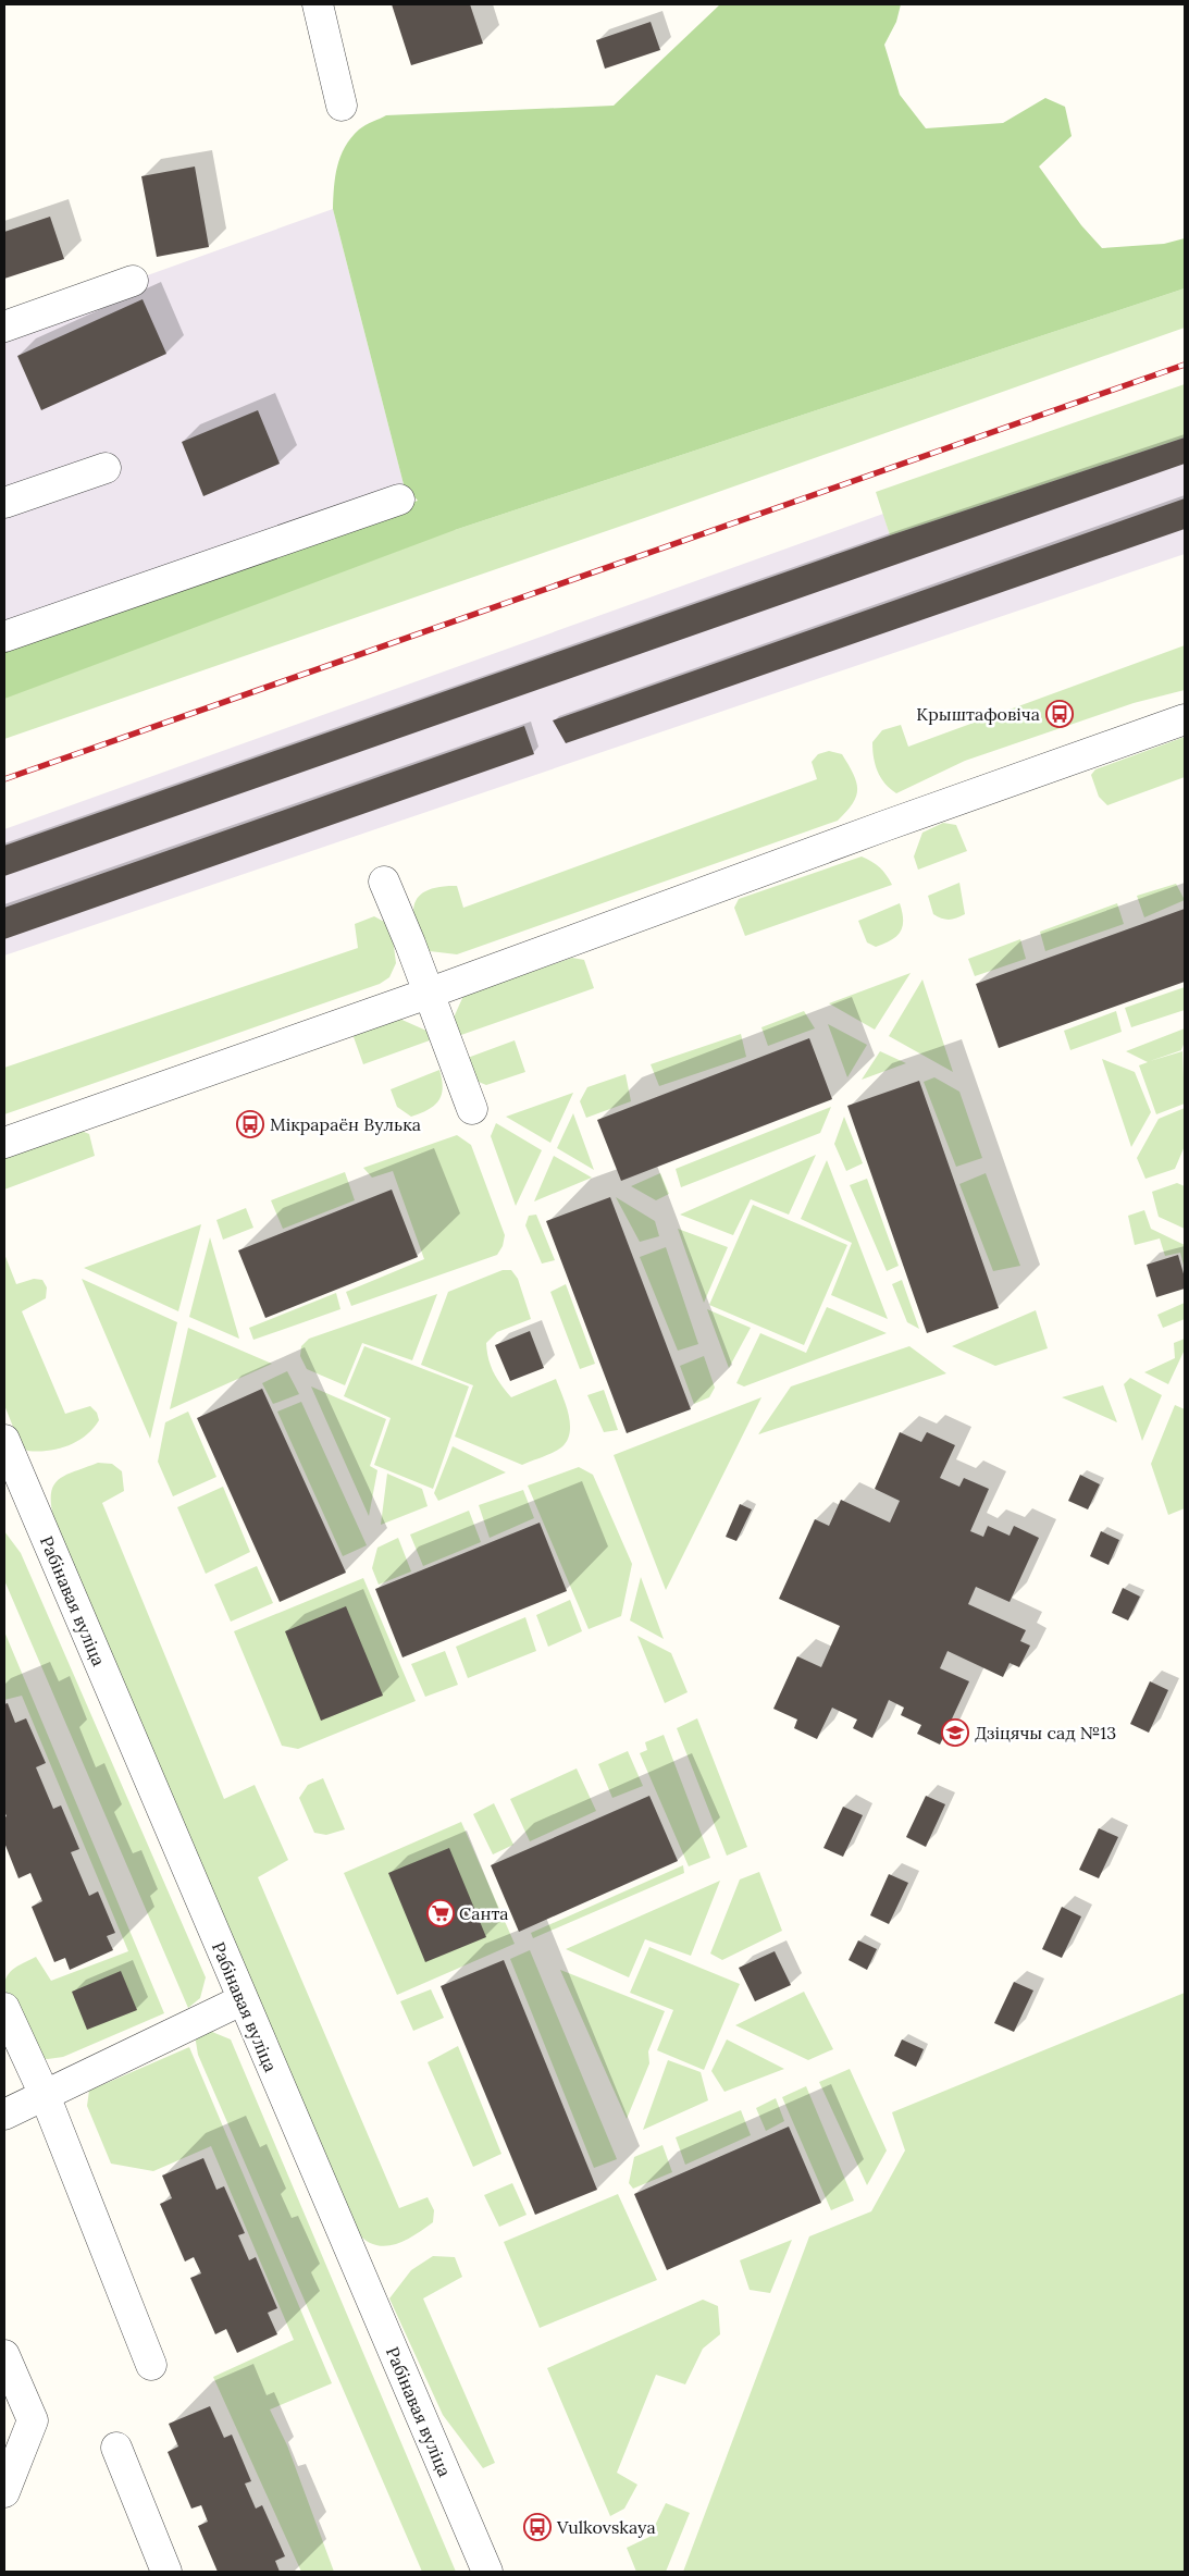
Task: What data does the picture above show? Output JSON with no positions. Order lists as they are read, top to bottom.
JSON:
{
  "streets": {
    "street": ["Рабінавая вуліца"]
  },
  "places": {
    "bus stop": ["Крыштафовіча", "Мікрараён Вулька", "Vulkovskaya"],
    "school or university": ["Дзіцячы сад №13"],
    "supermarket": ["Санта"]
  }
}
